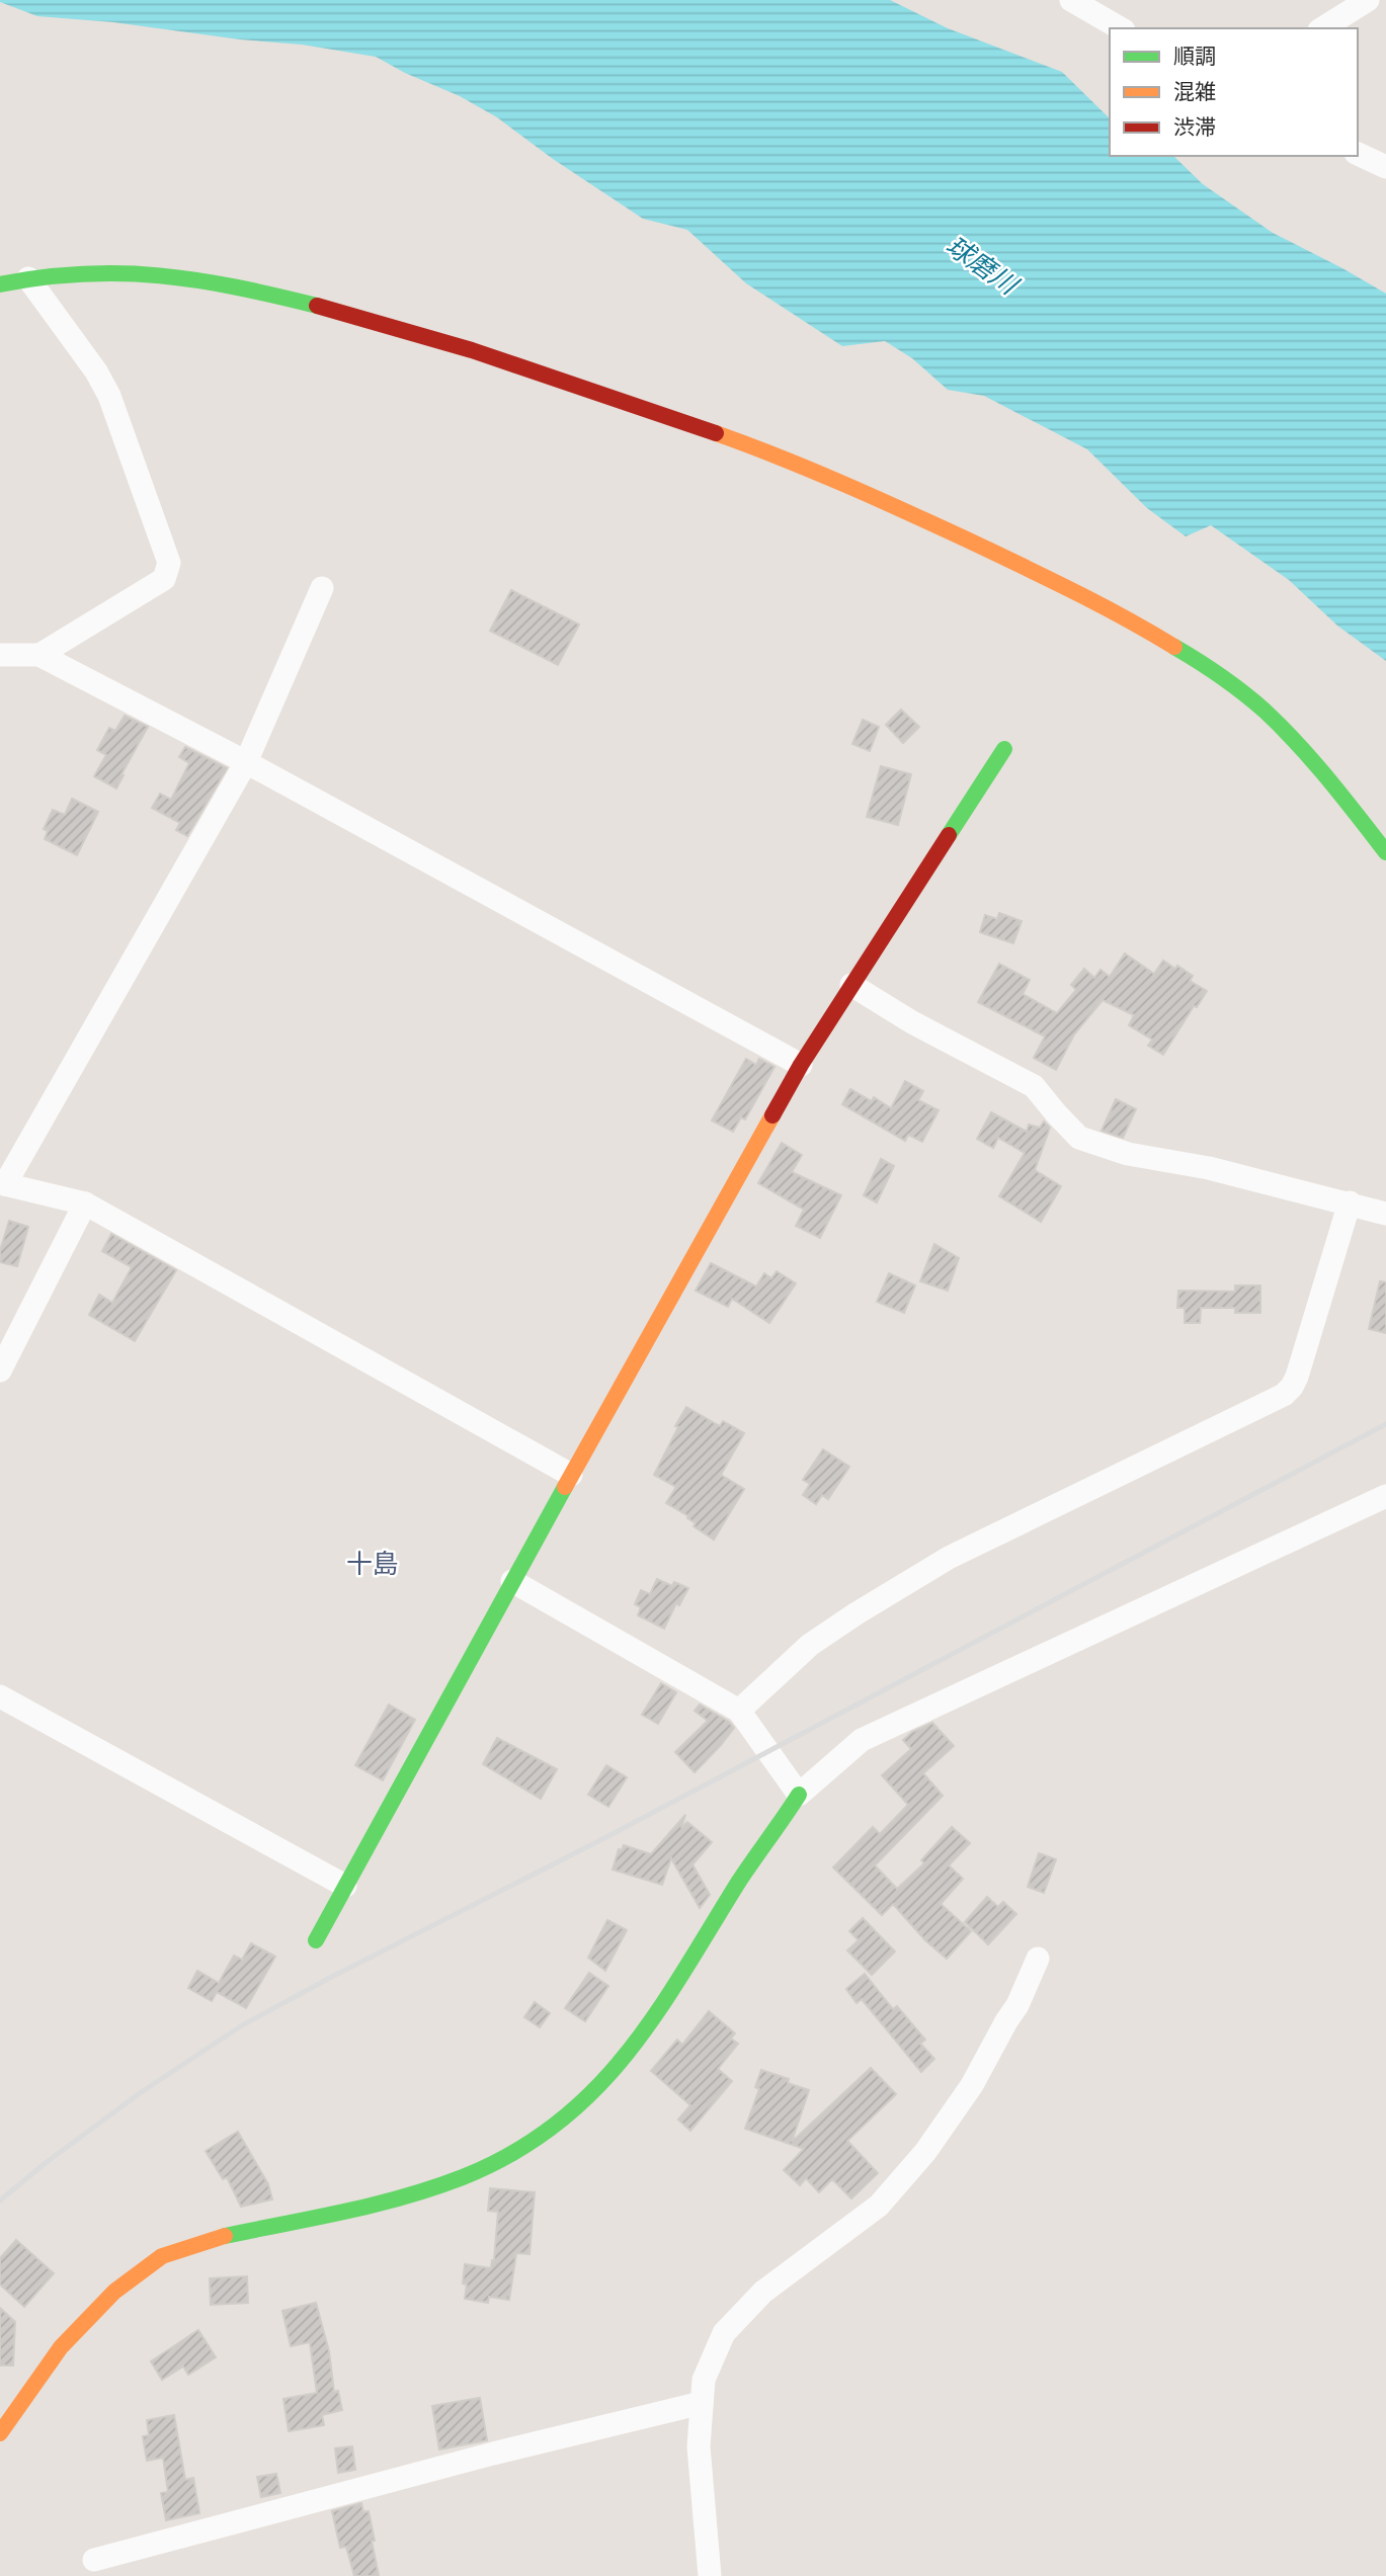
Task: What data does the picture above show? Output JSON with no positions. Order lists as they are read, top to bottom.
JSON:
{
  "districts": ["十島"],
  "water": ["球磨川"],
  "legend": ["順調", "混雑", "渋滞"]
}
